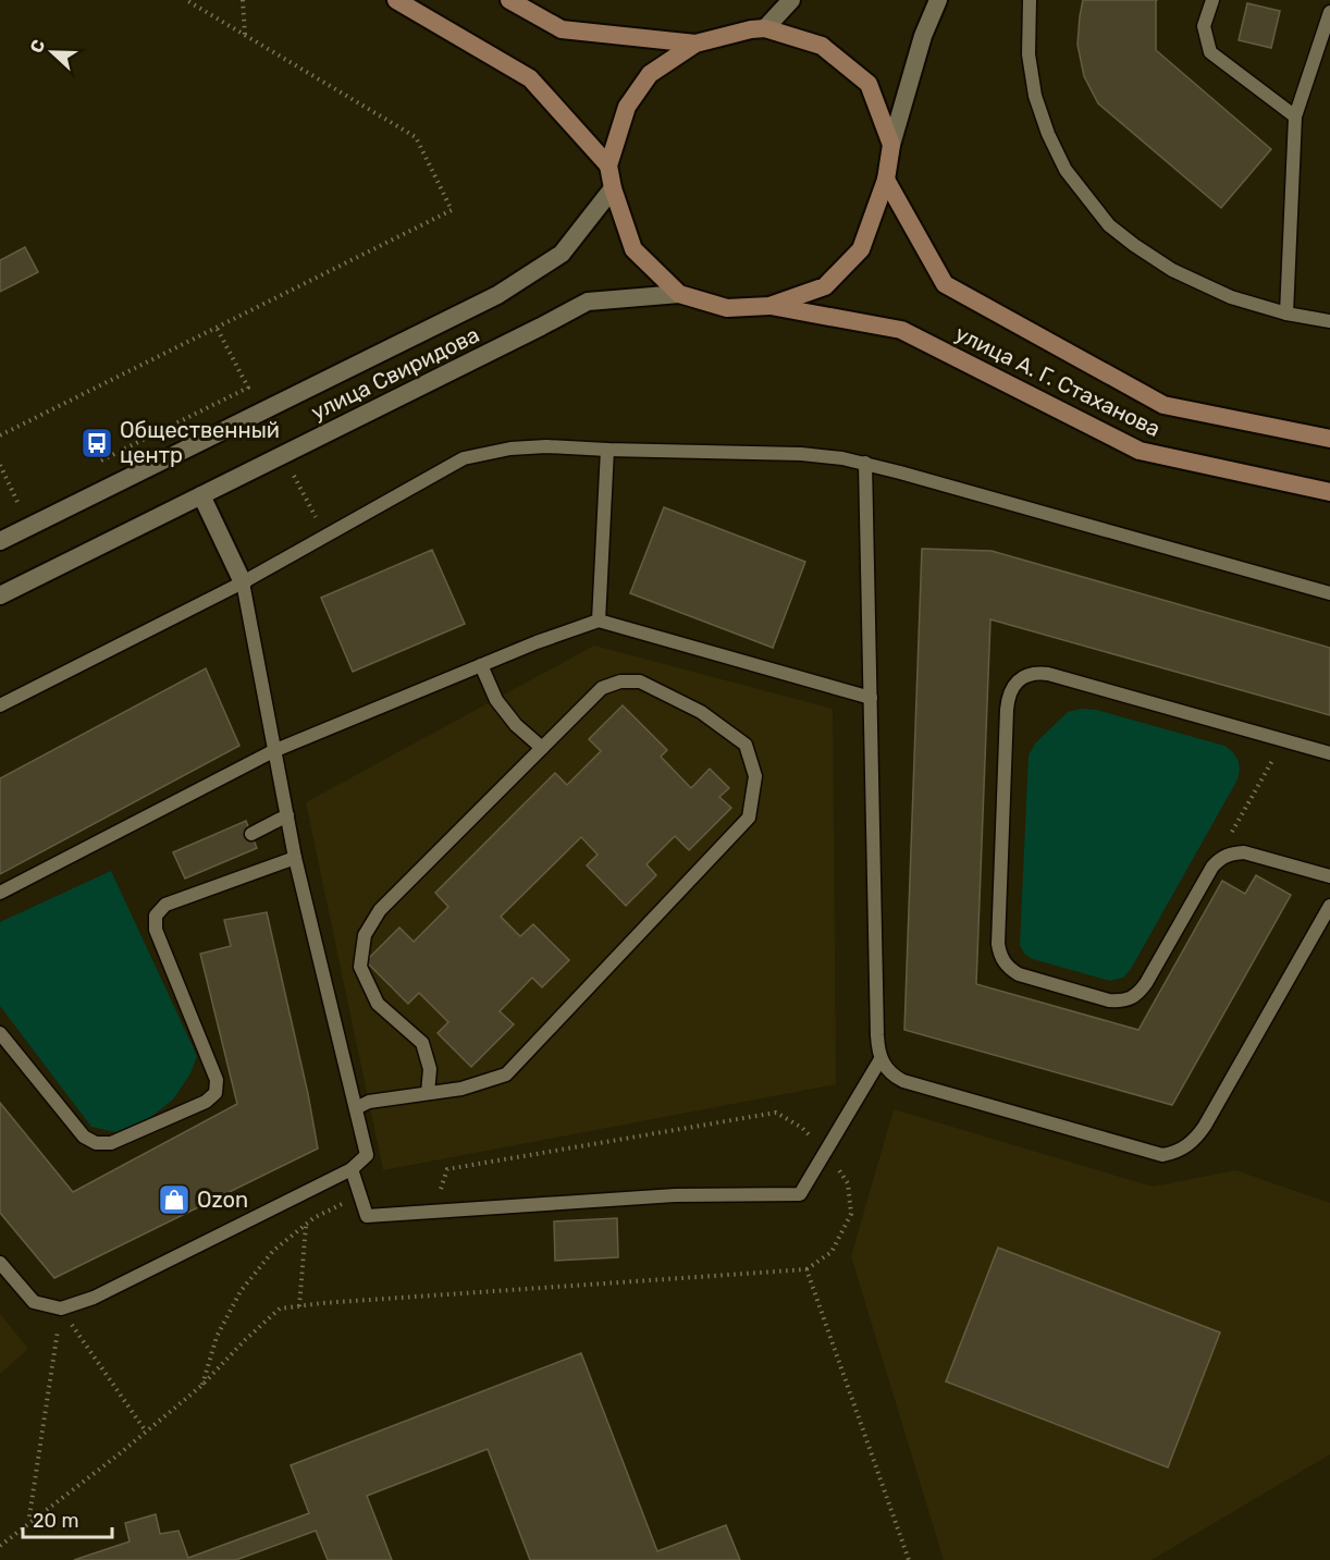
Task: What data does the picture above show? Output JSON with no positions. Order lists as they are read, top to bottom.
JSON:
{
  "streets": {
    "main road": ["улица А. Г. Стаханова"],
    "street": ["улица Свиридова"]
  },
  "places": {
    "bus stop": ["Общественный центр"],
    "shop": ["Ozon"]
  },
  "scale_bar": "20 m",
  "north": "left"
}
